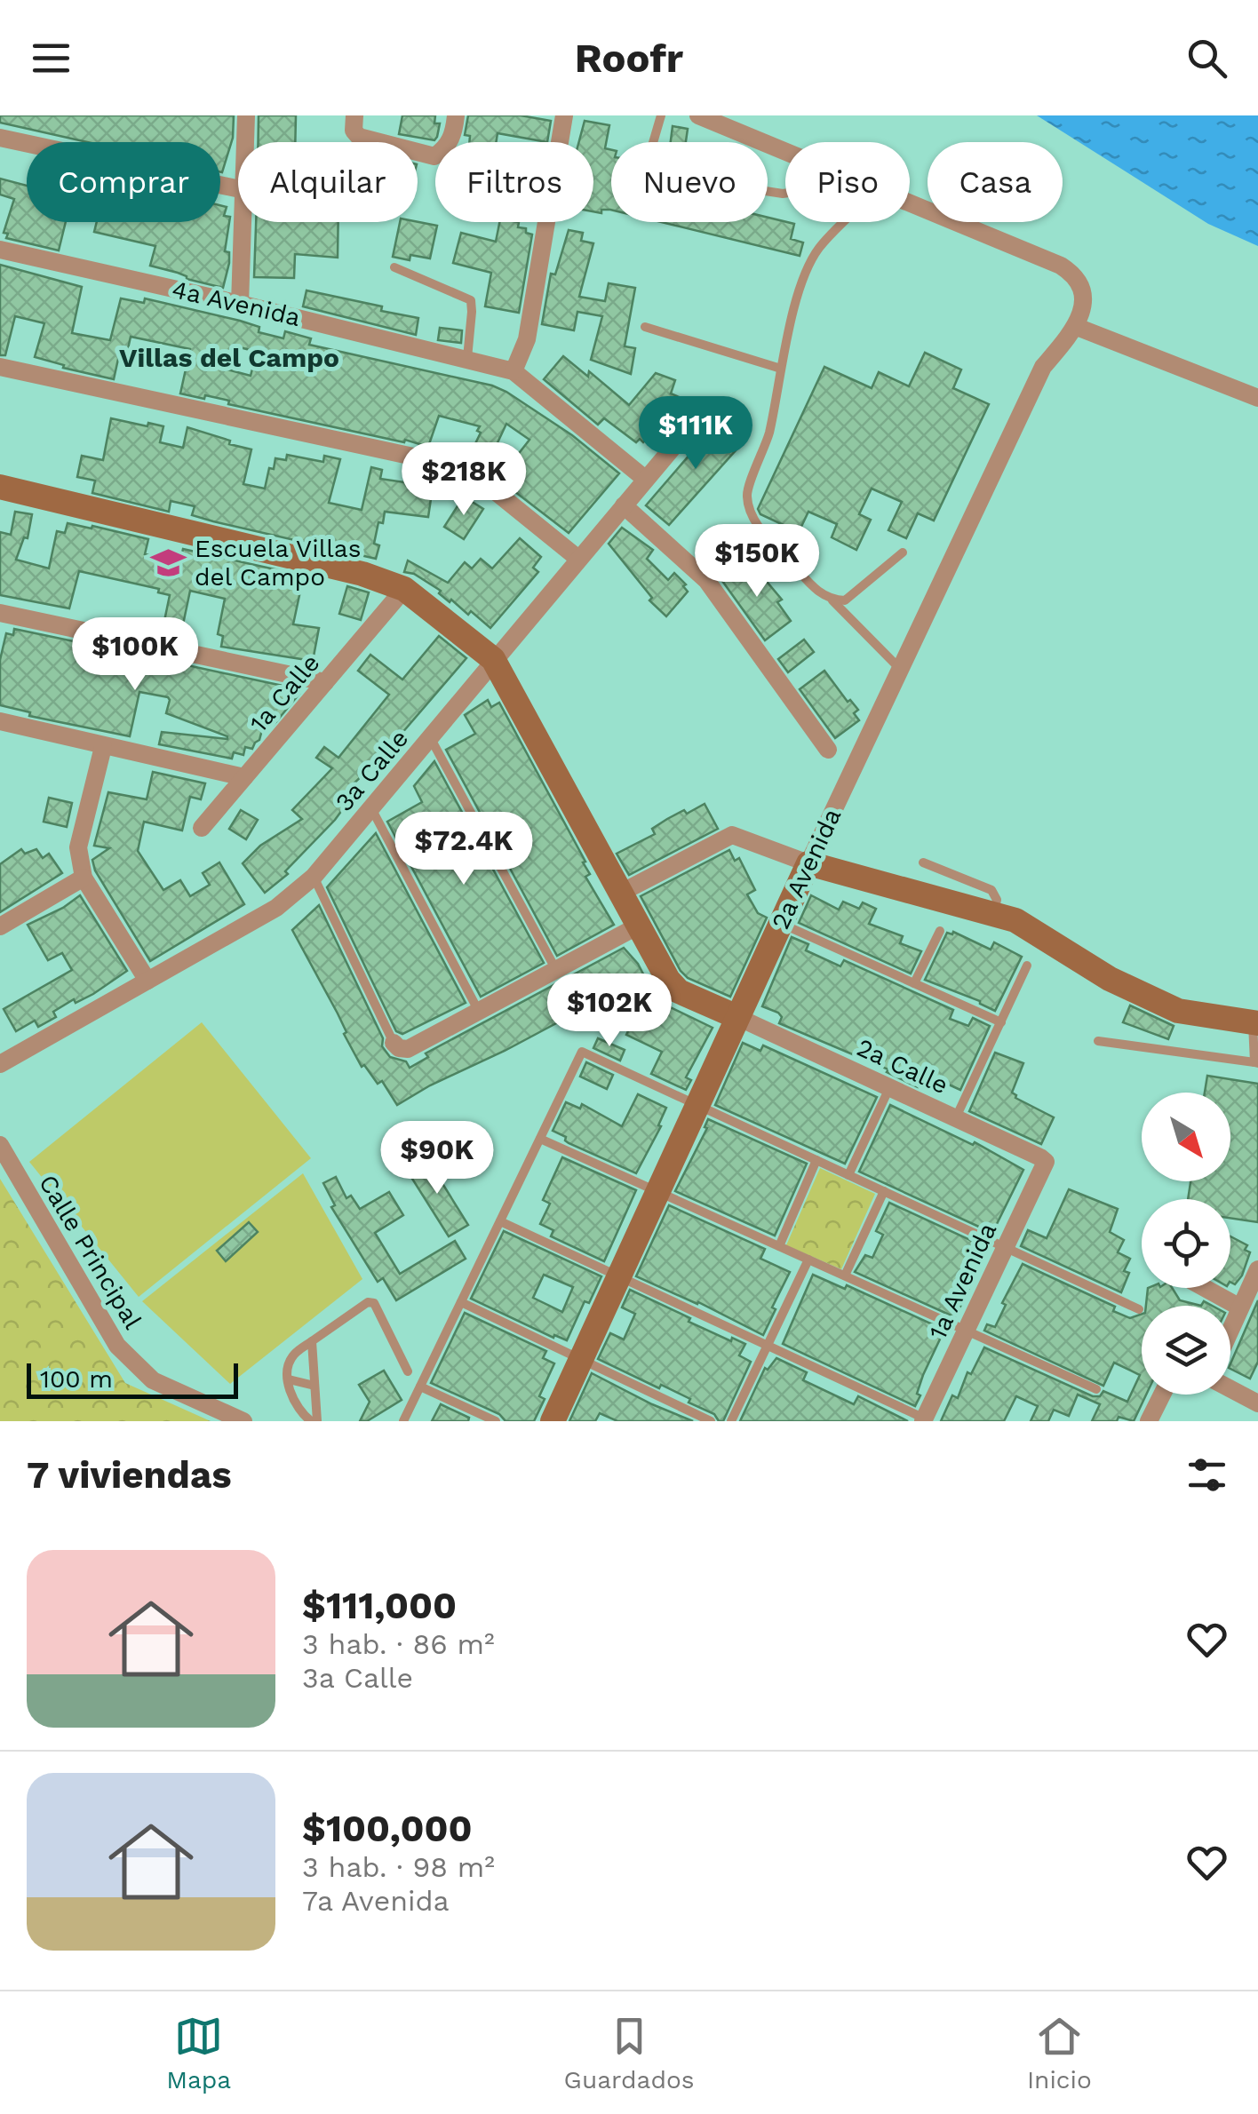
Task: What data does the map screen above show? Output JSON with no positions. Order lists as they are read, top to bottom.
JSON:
{
  "streets": {
    "street": [
      "4a Avenida",
      "1a Calle",
      "3a Calle",
      "2a Avenida",
      "2a Calle",
      "Calle Principal",
      "1a Avenida"
    ]
  },
  "crossings": [
    ["4a Avenida", "3a Calle"],
    ["2a Avenida", "2a Calle"],
    ["2a Calle", "1a Avenida"]
  ],
  "districts": ["Villas del Campo"],
  "places": {
    "school or university": ["Escuela Villas del Campo"]
  },
  "scale_bar": "100 m",
  "north": "bottom right",
  "page": {
    "header": "Roofr",
    "chip": [
      "Comprar",
      "Alquilar",
      "Filtros",
      "Nuevo",
      "Piso",
      "Casa"
    ],
    "price": [
      "$111K",
      "$218K",
      "$150K",
      "$100K",
      "$72.4K",
      "$102K",
      "$90K"
    ],
    "scale": "100 m",
    "heading": "7 viviendas",
    "list": [
      {
        "name": "$111,000",
        "note": "3 hab. · 86 m² · 3a Calle"
      },
      {
        "name": "$100,000",
        "note": "3 hab. · 98 m² · 7a Avenida"
      }
    ],
    "tabs": ["Mapa", "Guardados", "Inicio"]
  }
}
